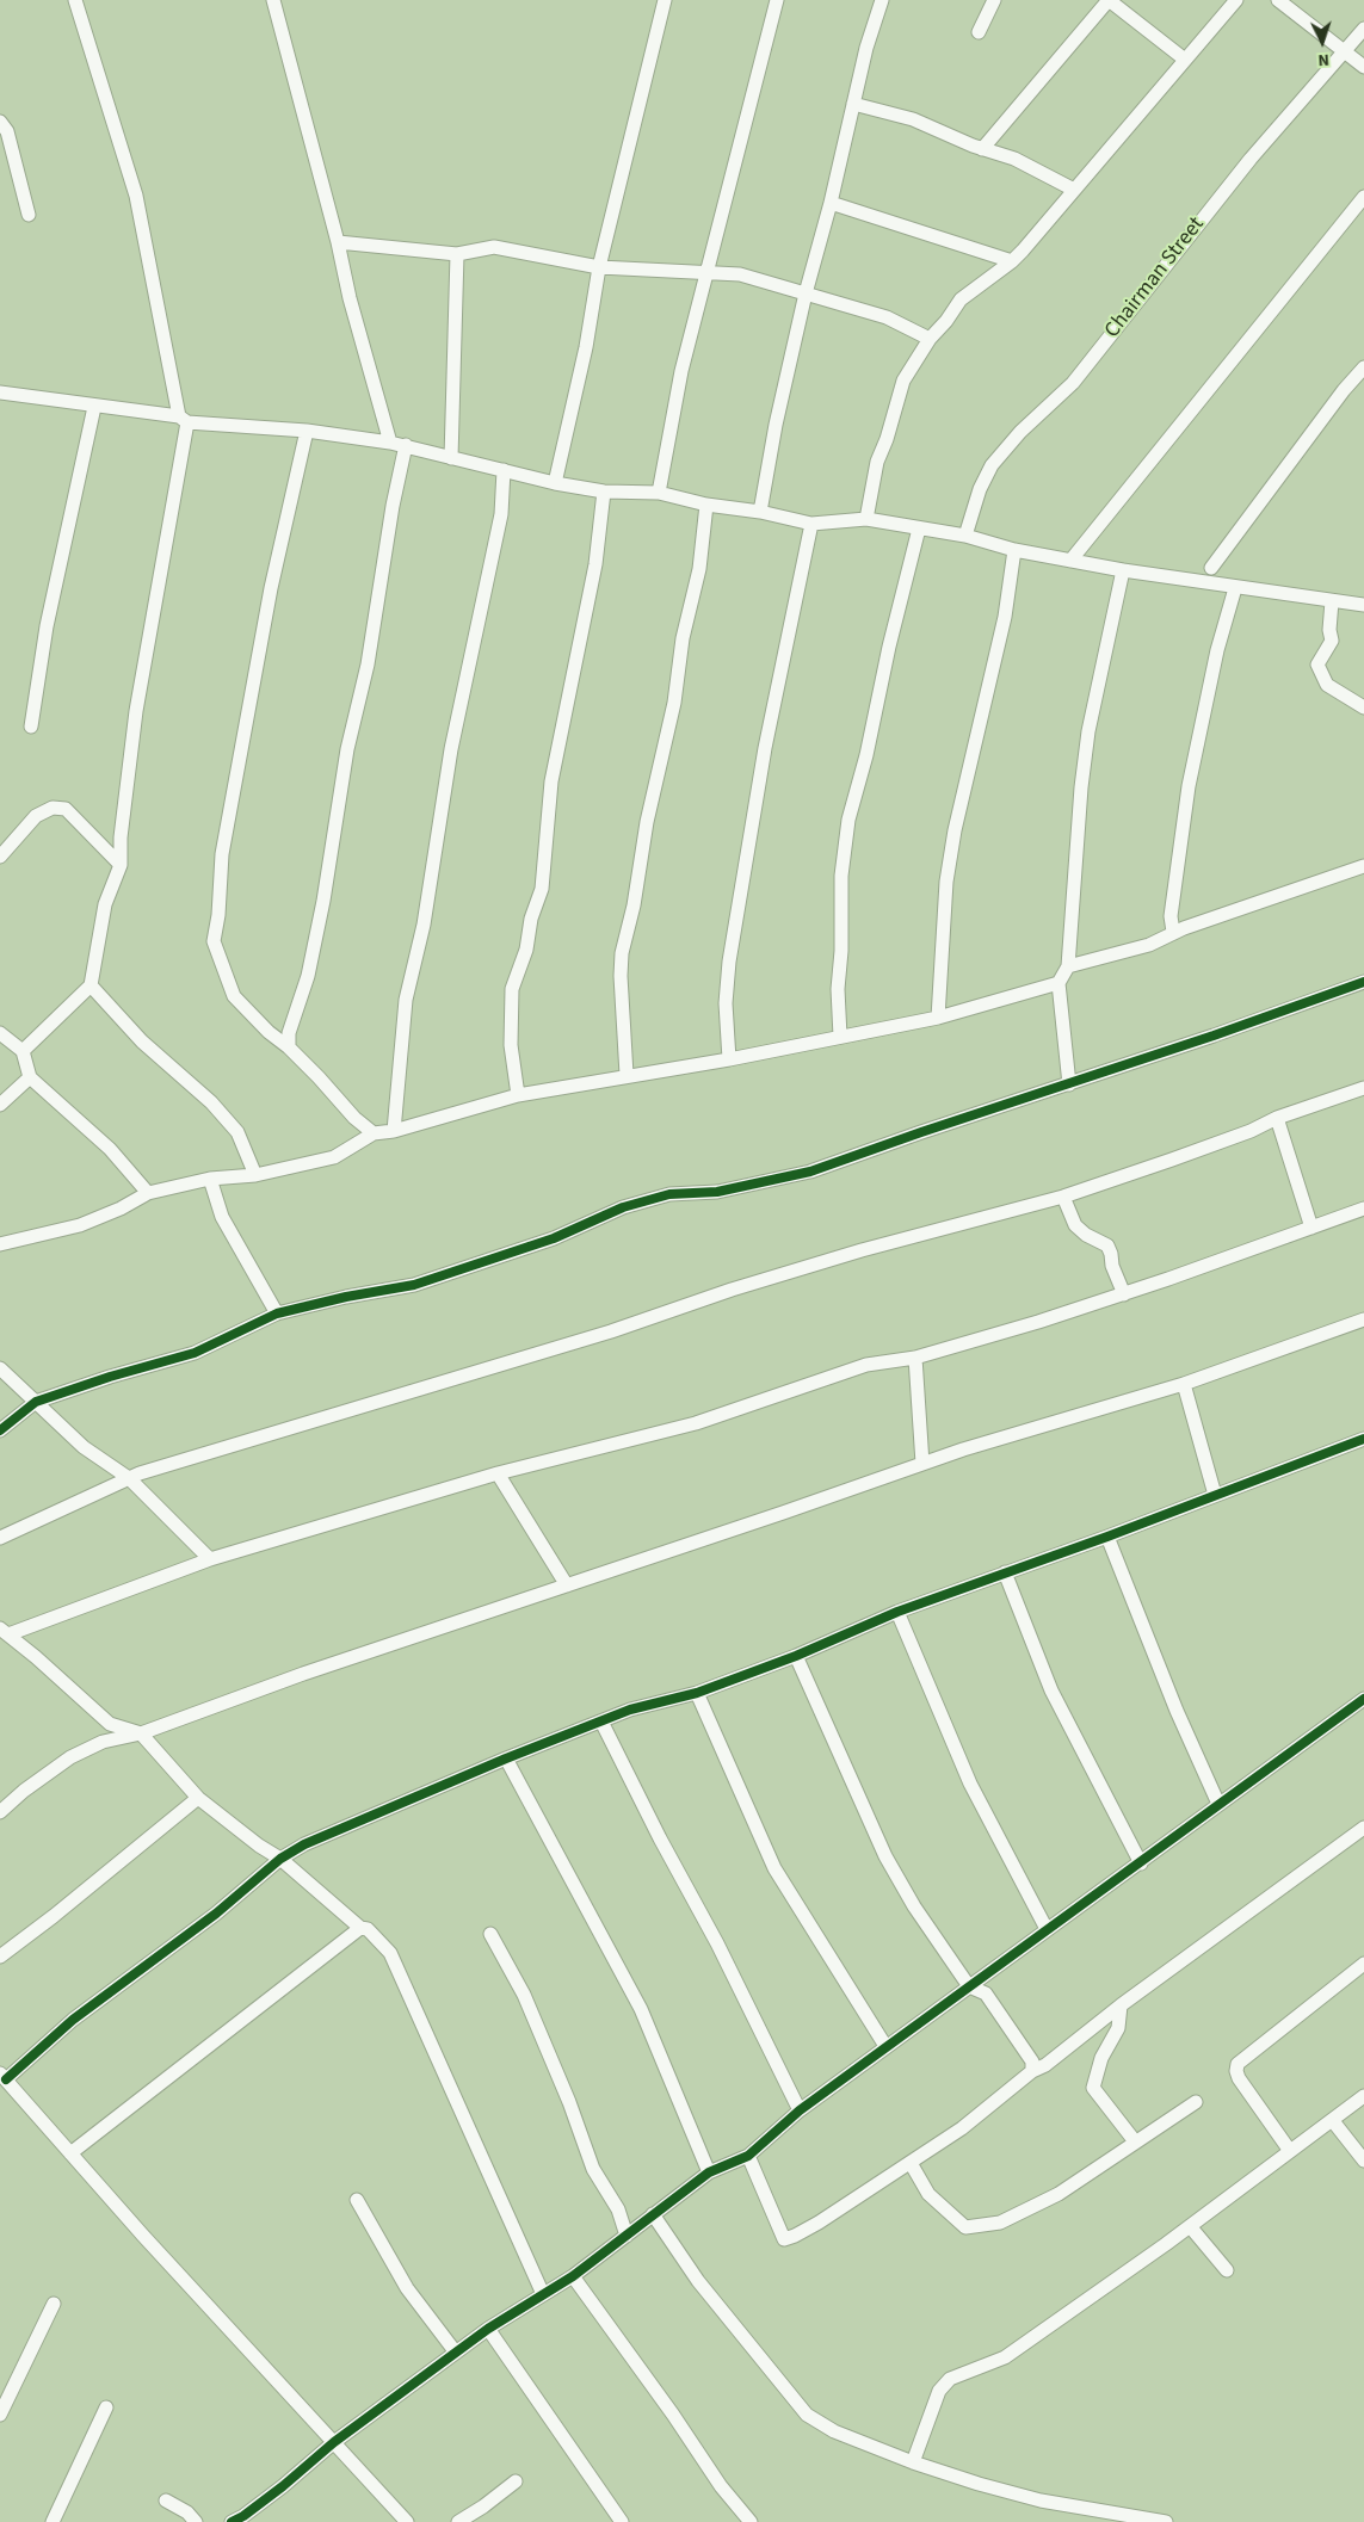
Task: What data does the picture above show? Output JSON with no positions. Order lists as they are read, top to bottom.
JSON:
{
  "streets": {
    "street": ["Chairman Street"]
  },
  "north": "bottom"
}
